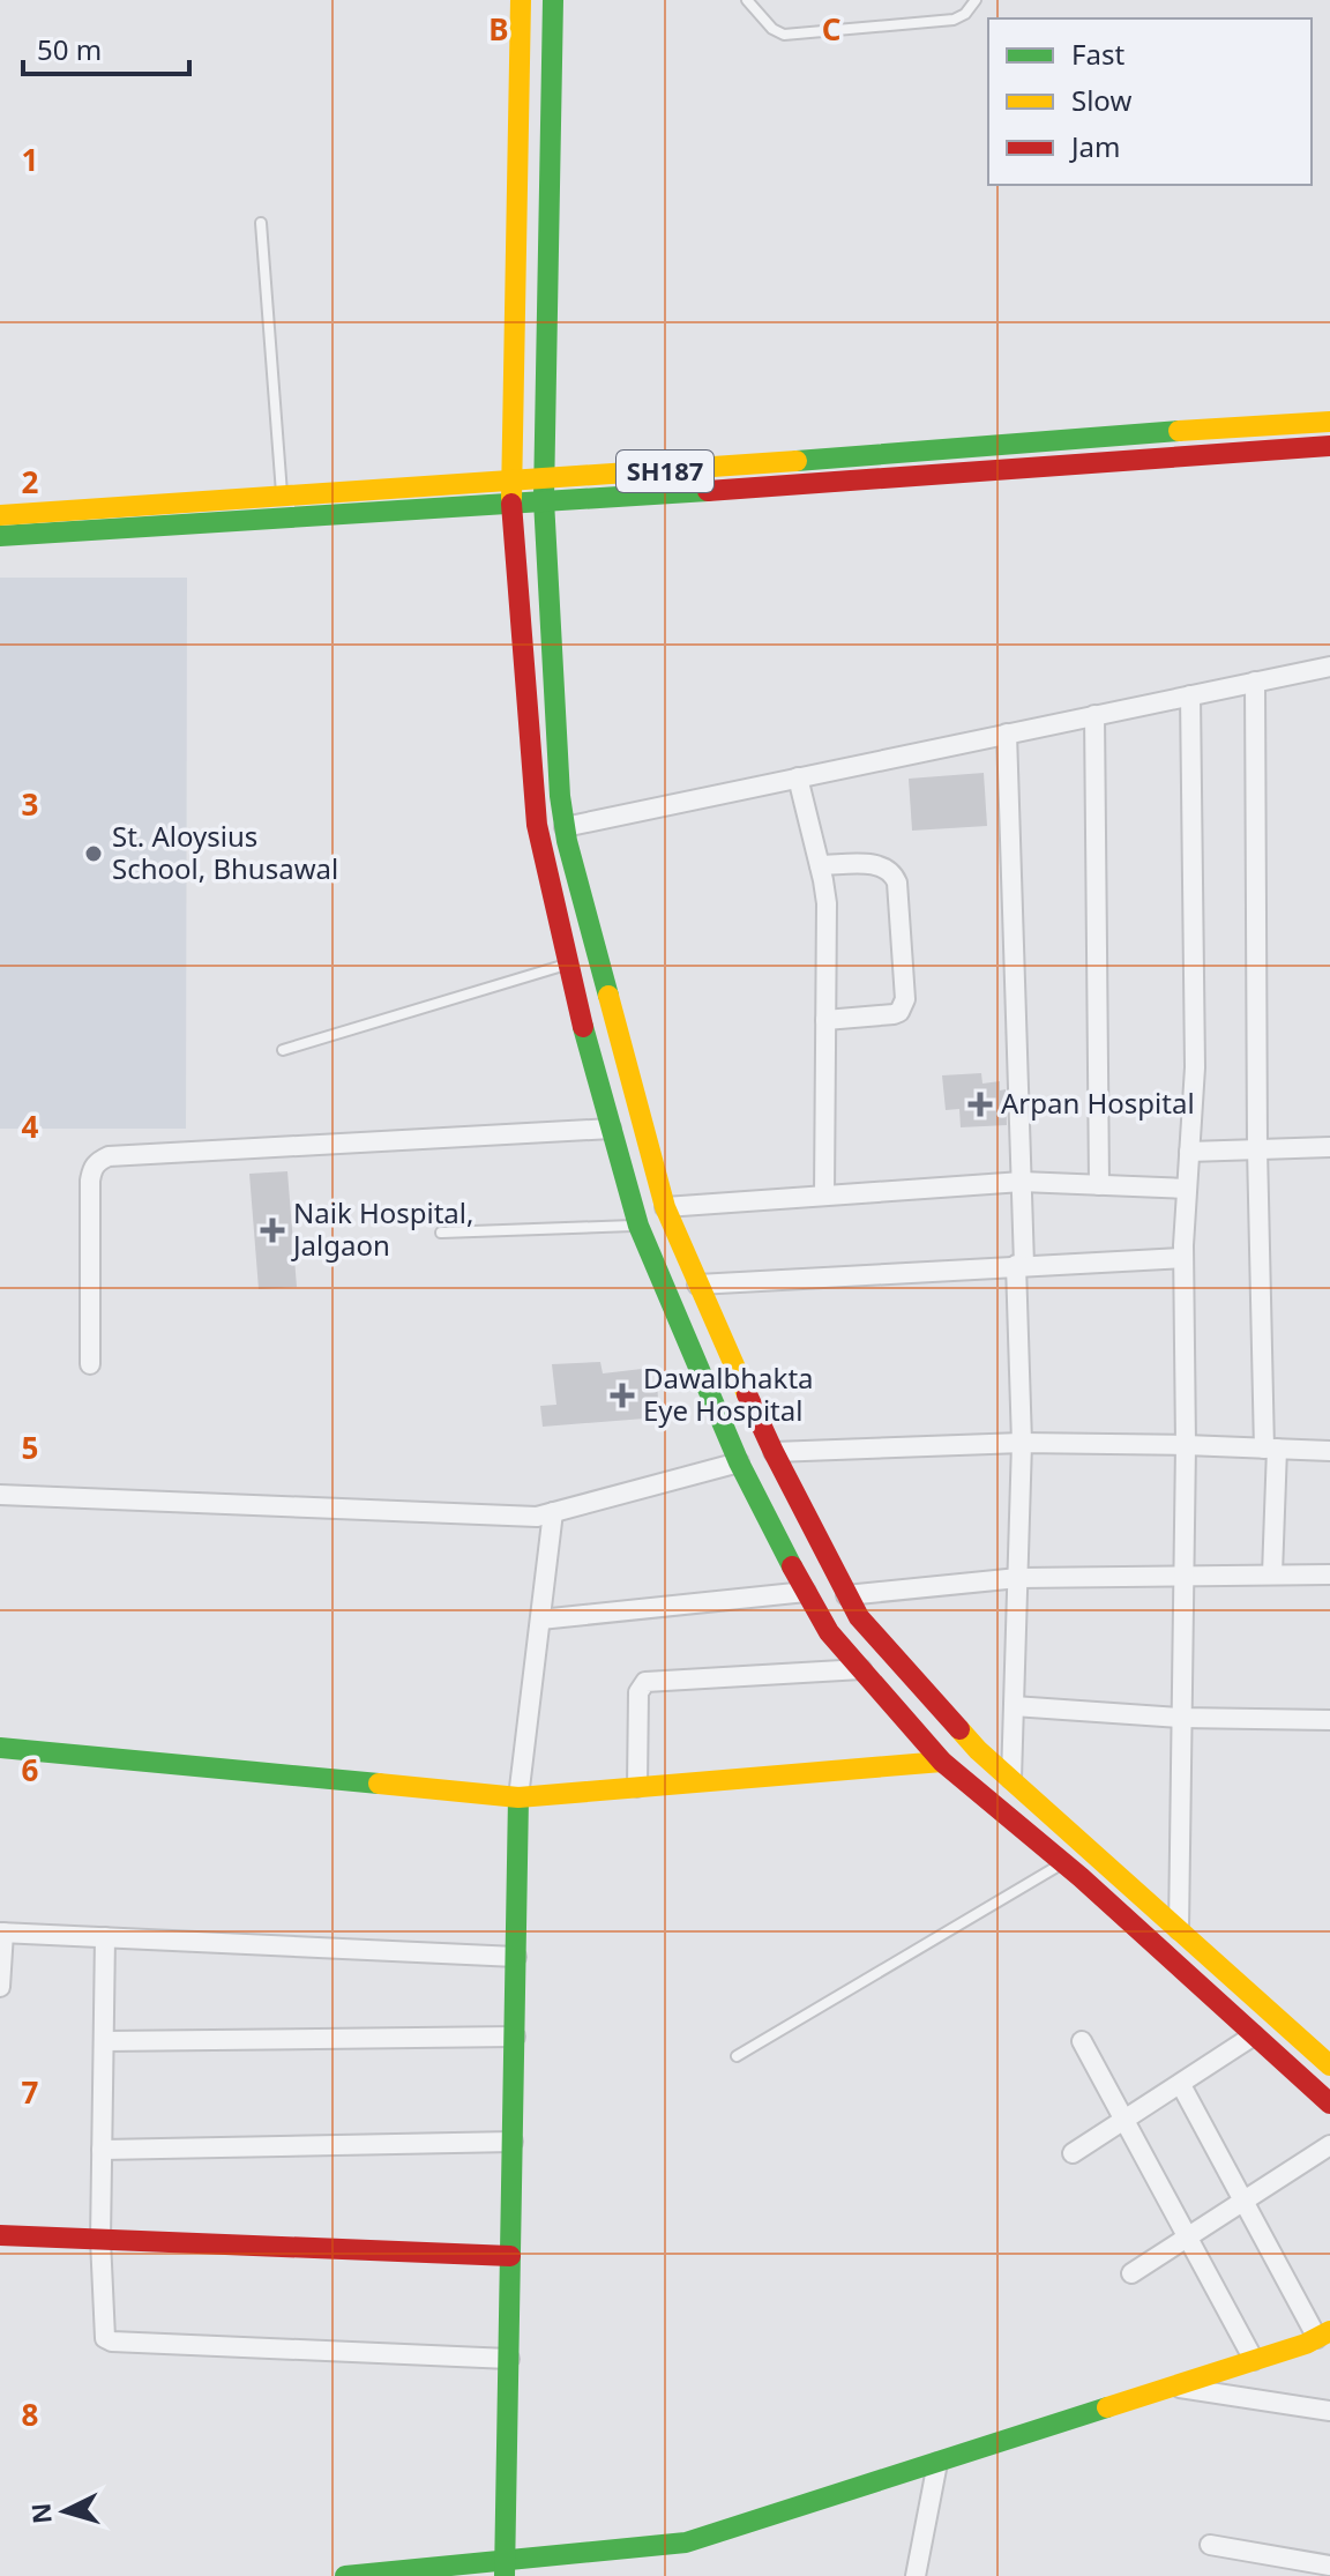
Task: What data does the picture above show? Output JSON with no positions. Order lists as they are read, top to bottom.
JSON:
{
  "streets": {
    "main road": ["SH187"]
  },
  "places": {
    "other": ["St. Aloysius School, Bhusawal"],
    "health": ["Arpan Hospital", "Naik Hospital, Jalgaon", "Dawalbhakta Eye Hospital"]
  },
  "legend": ["Fast", "Slow", "Jam"],
  "scale_bar": "50 m",
  "north": "left",
  "grid": {
    "columns": ["B", "C"],
    "rows": [
      "1",
      "2",
      "3",
      "4",
      "5",
      "6",
      "7",
      "8"
    ]
  }
}
